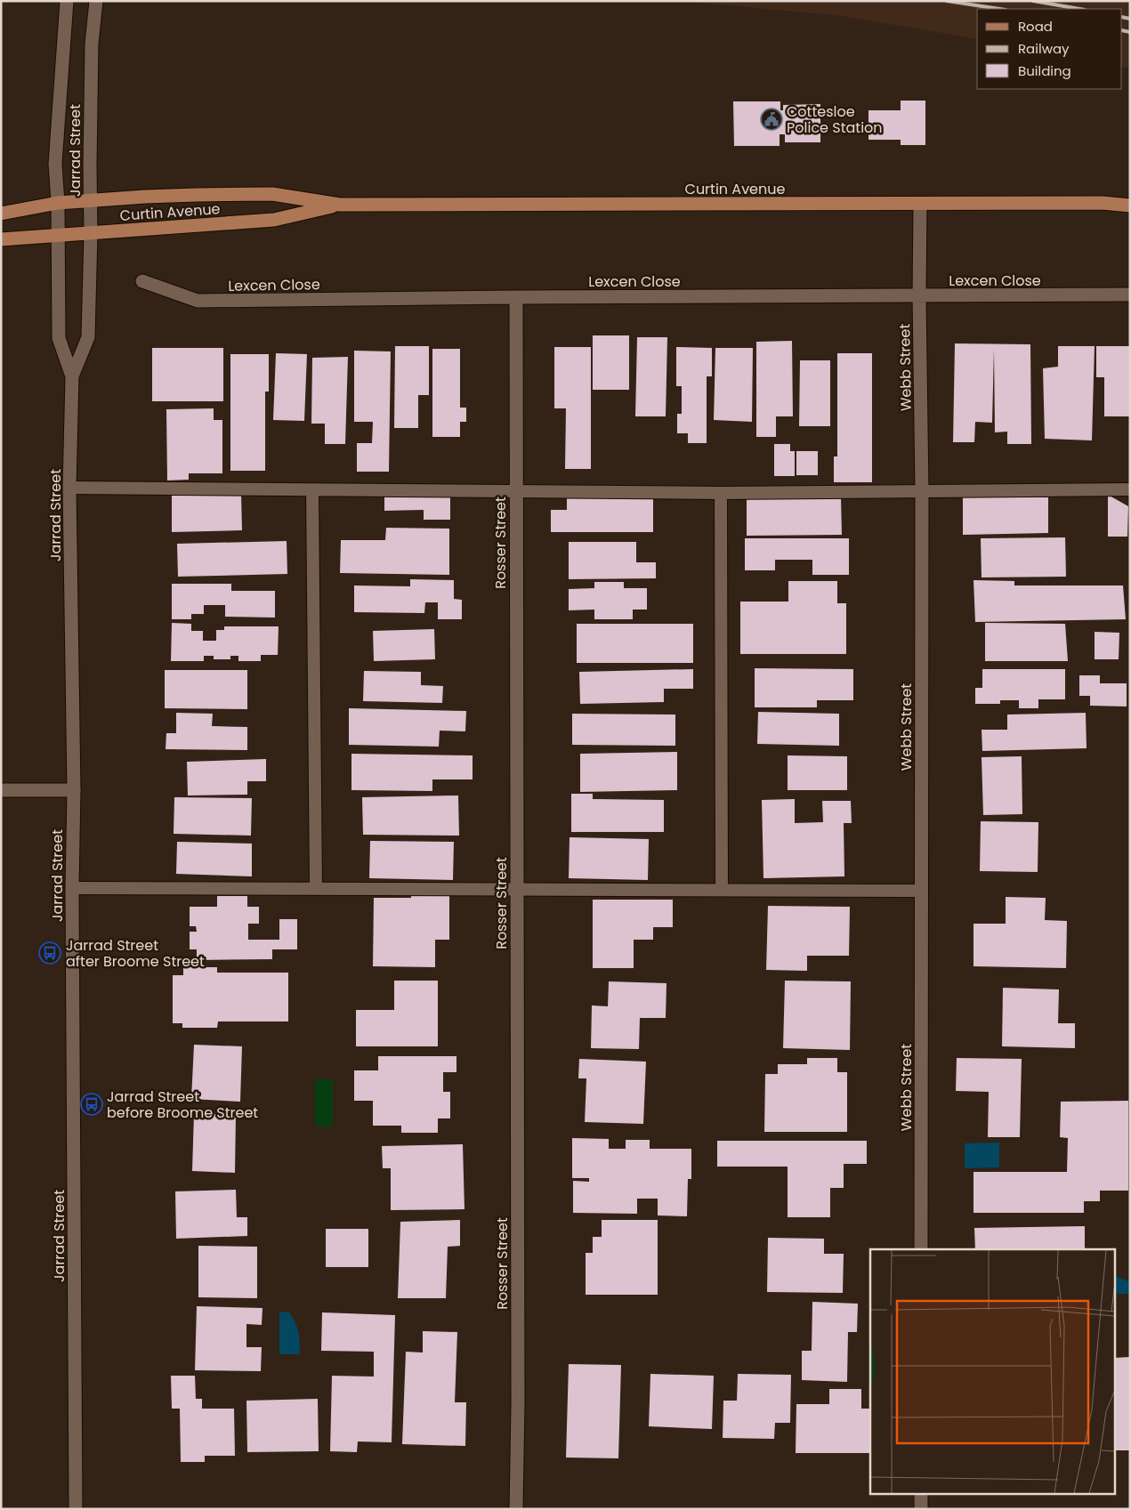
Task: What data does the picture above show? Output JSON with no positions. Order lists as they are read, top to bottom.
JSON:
{
  "streets": {
    "main road": ["Curtin Avenue"],
    "street": [
      "Jarrad Street",
      "Lexcen Close",
      "Webb Street",
      "Rosser Street"
    ]
  },
  "crossings": [
    ["Jarrad Street", "Curtin Avenue"],
    ["Curtin Avenue", "Webb Street"],
    ["Lexcen Close", "Webb Street"],
    ["Lexcen Close", "Rosser Street"]
  ],
  "places": {
    "public building": ["Cottesloe Police Station"],
    "bus stop": ["Jarrad Street after Broome Street", "Jarrad Street before Broome Street"]
  },
  "legend": ["Road", "Railway", "Building"]
}
